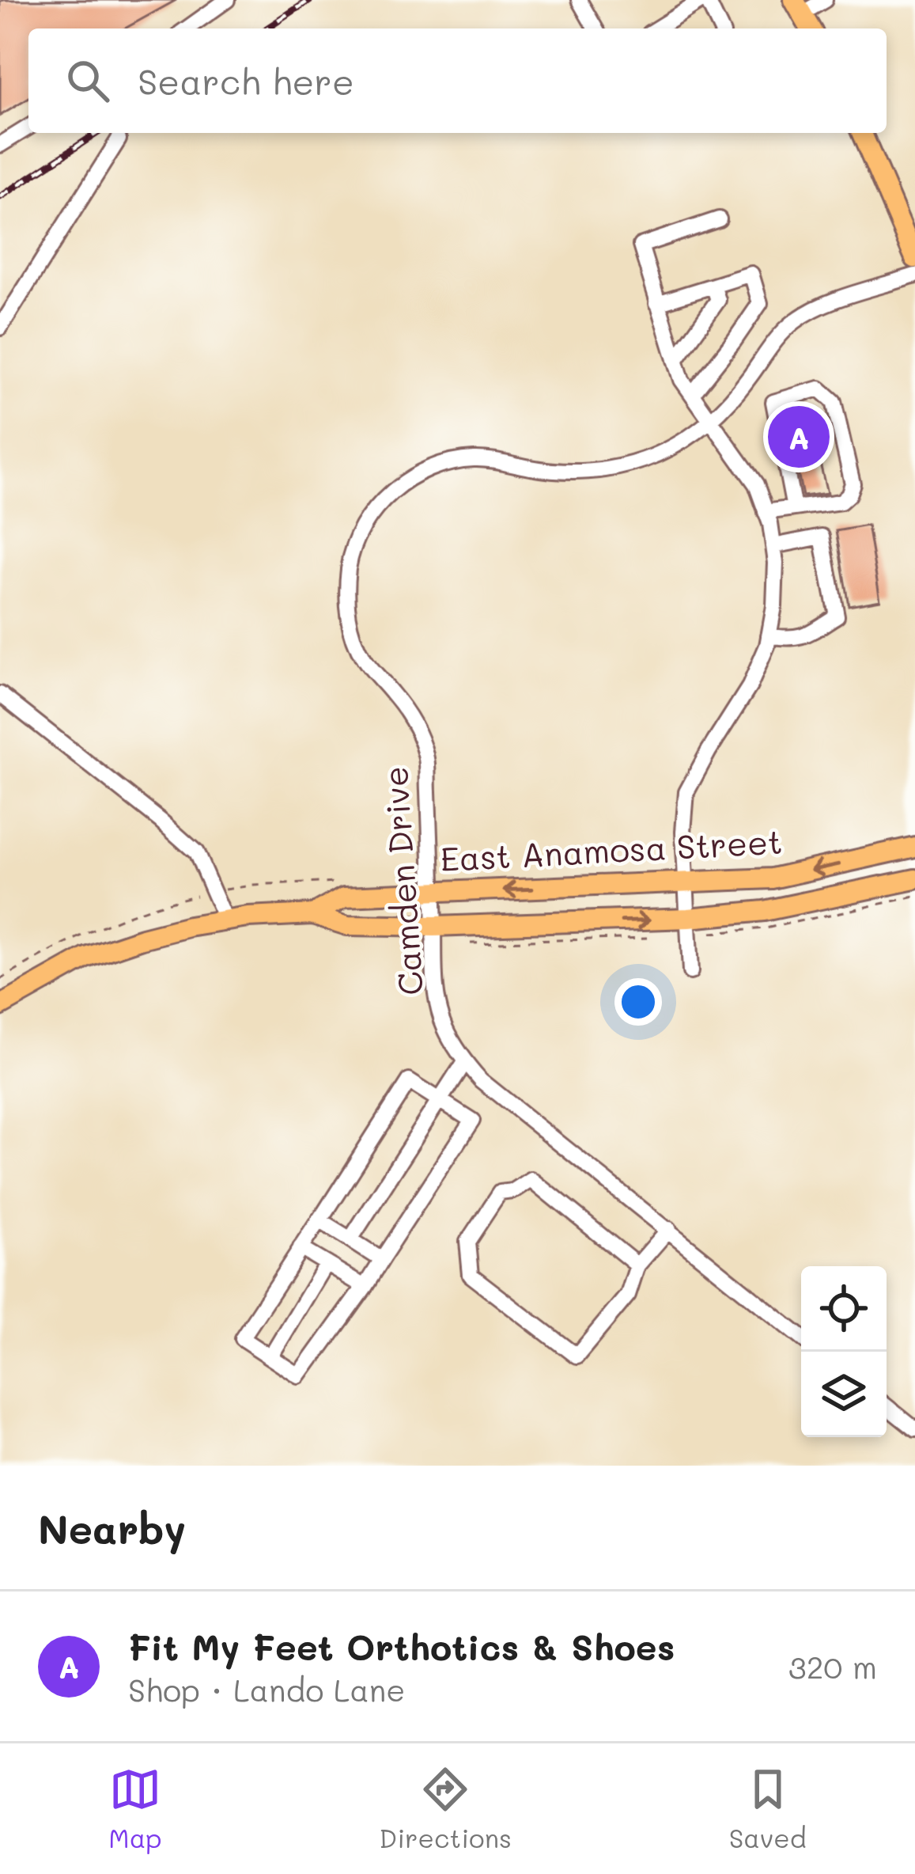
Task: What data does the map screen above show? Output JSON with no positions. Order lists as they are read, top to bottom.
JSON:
{
  "streets": {
    "main road": ["East Anamosa Street"],
    "street": ["Camden Drive"]
  },
  "crossings": [
    ["East Anamosa Street", "Camden Drive"]
  ],
  "page": {
    "search": "Search here",
    "pins": "A",
    "heading": "Nearby",
    "list": [
      {
        "mark": "A",
        "name": "Fit My Feet Orthotics & Shoes",
        "note": "Shop · Lando Lane",
        "value": "320 m"
      }
    ],
    "nav": ["Map", "Directions", "Saved"]
  }
}
